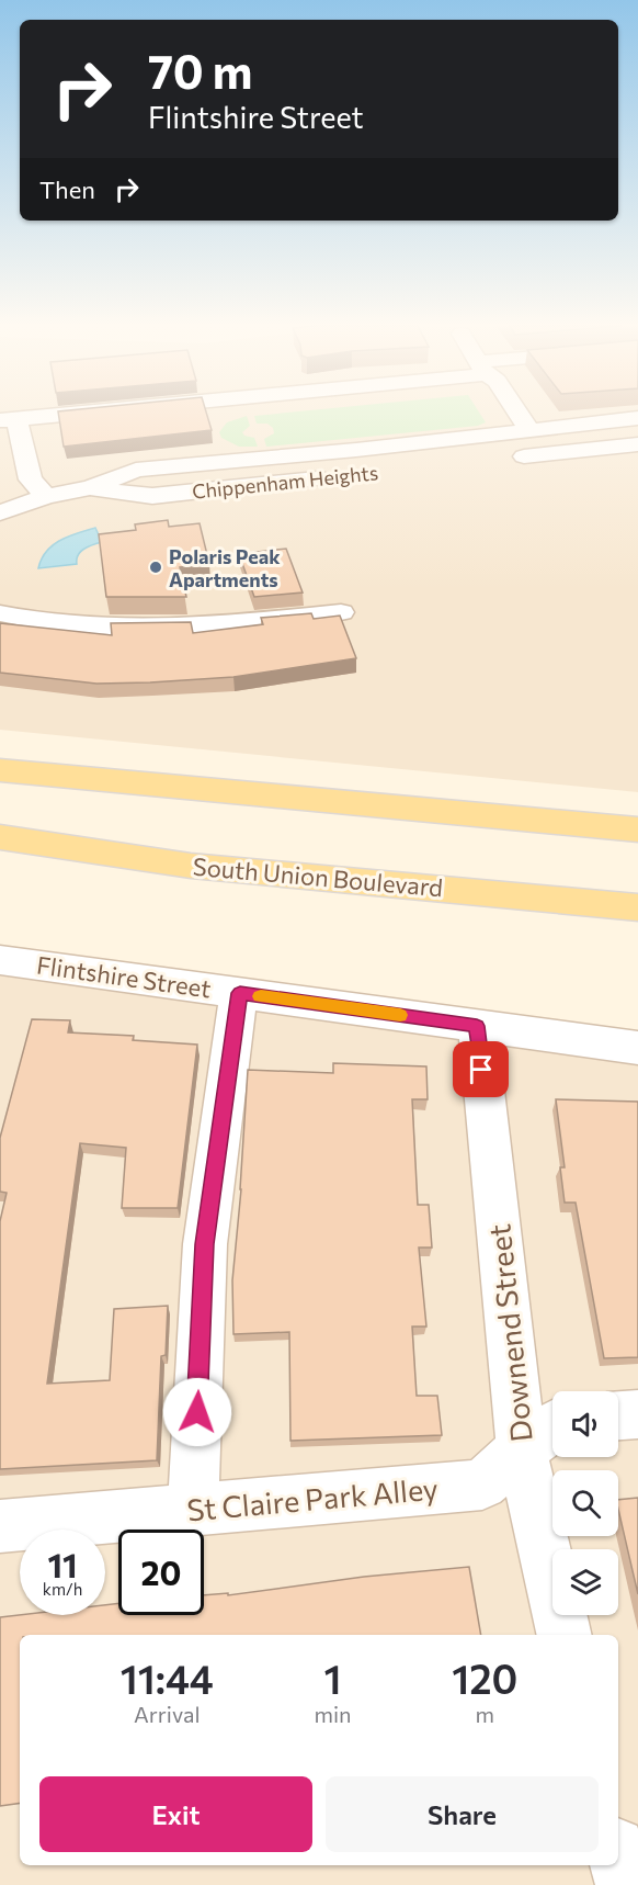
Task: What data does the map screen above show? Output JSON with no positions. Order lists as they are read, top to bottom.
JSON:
{
  "streets": {
    "main road": ["South Union Boulevard"],
    "street": [
      "Chippenham Heights",
      "Flintshire Street",
      "Downend Street",
      "St Claire Park Alley"
    ]
  },
  "crossings": [
    ["Flintshire Street", "Downend Street"],
    ["Downend Street", "St Claire Park Alley"]
  ],
  "places": ["Polaris Peak Apartments"],
  "page": {
    "turn": ["70 m", "Flintshire Street"],
    "then": "Then",
    "speed": "11 km/h",
    "limit": "20",
    "eta": [
      "11:44",
      "Arrival",
      "1",
      "min",
      "120",
      "m"
    ],
    "buttons": ["Exit", "Share"]
  }
}
